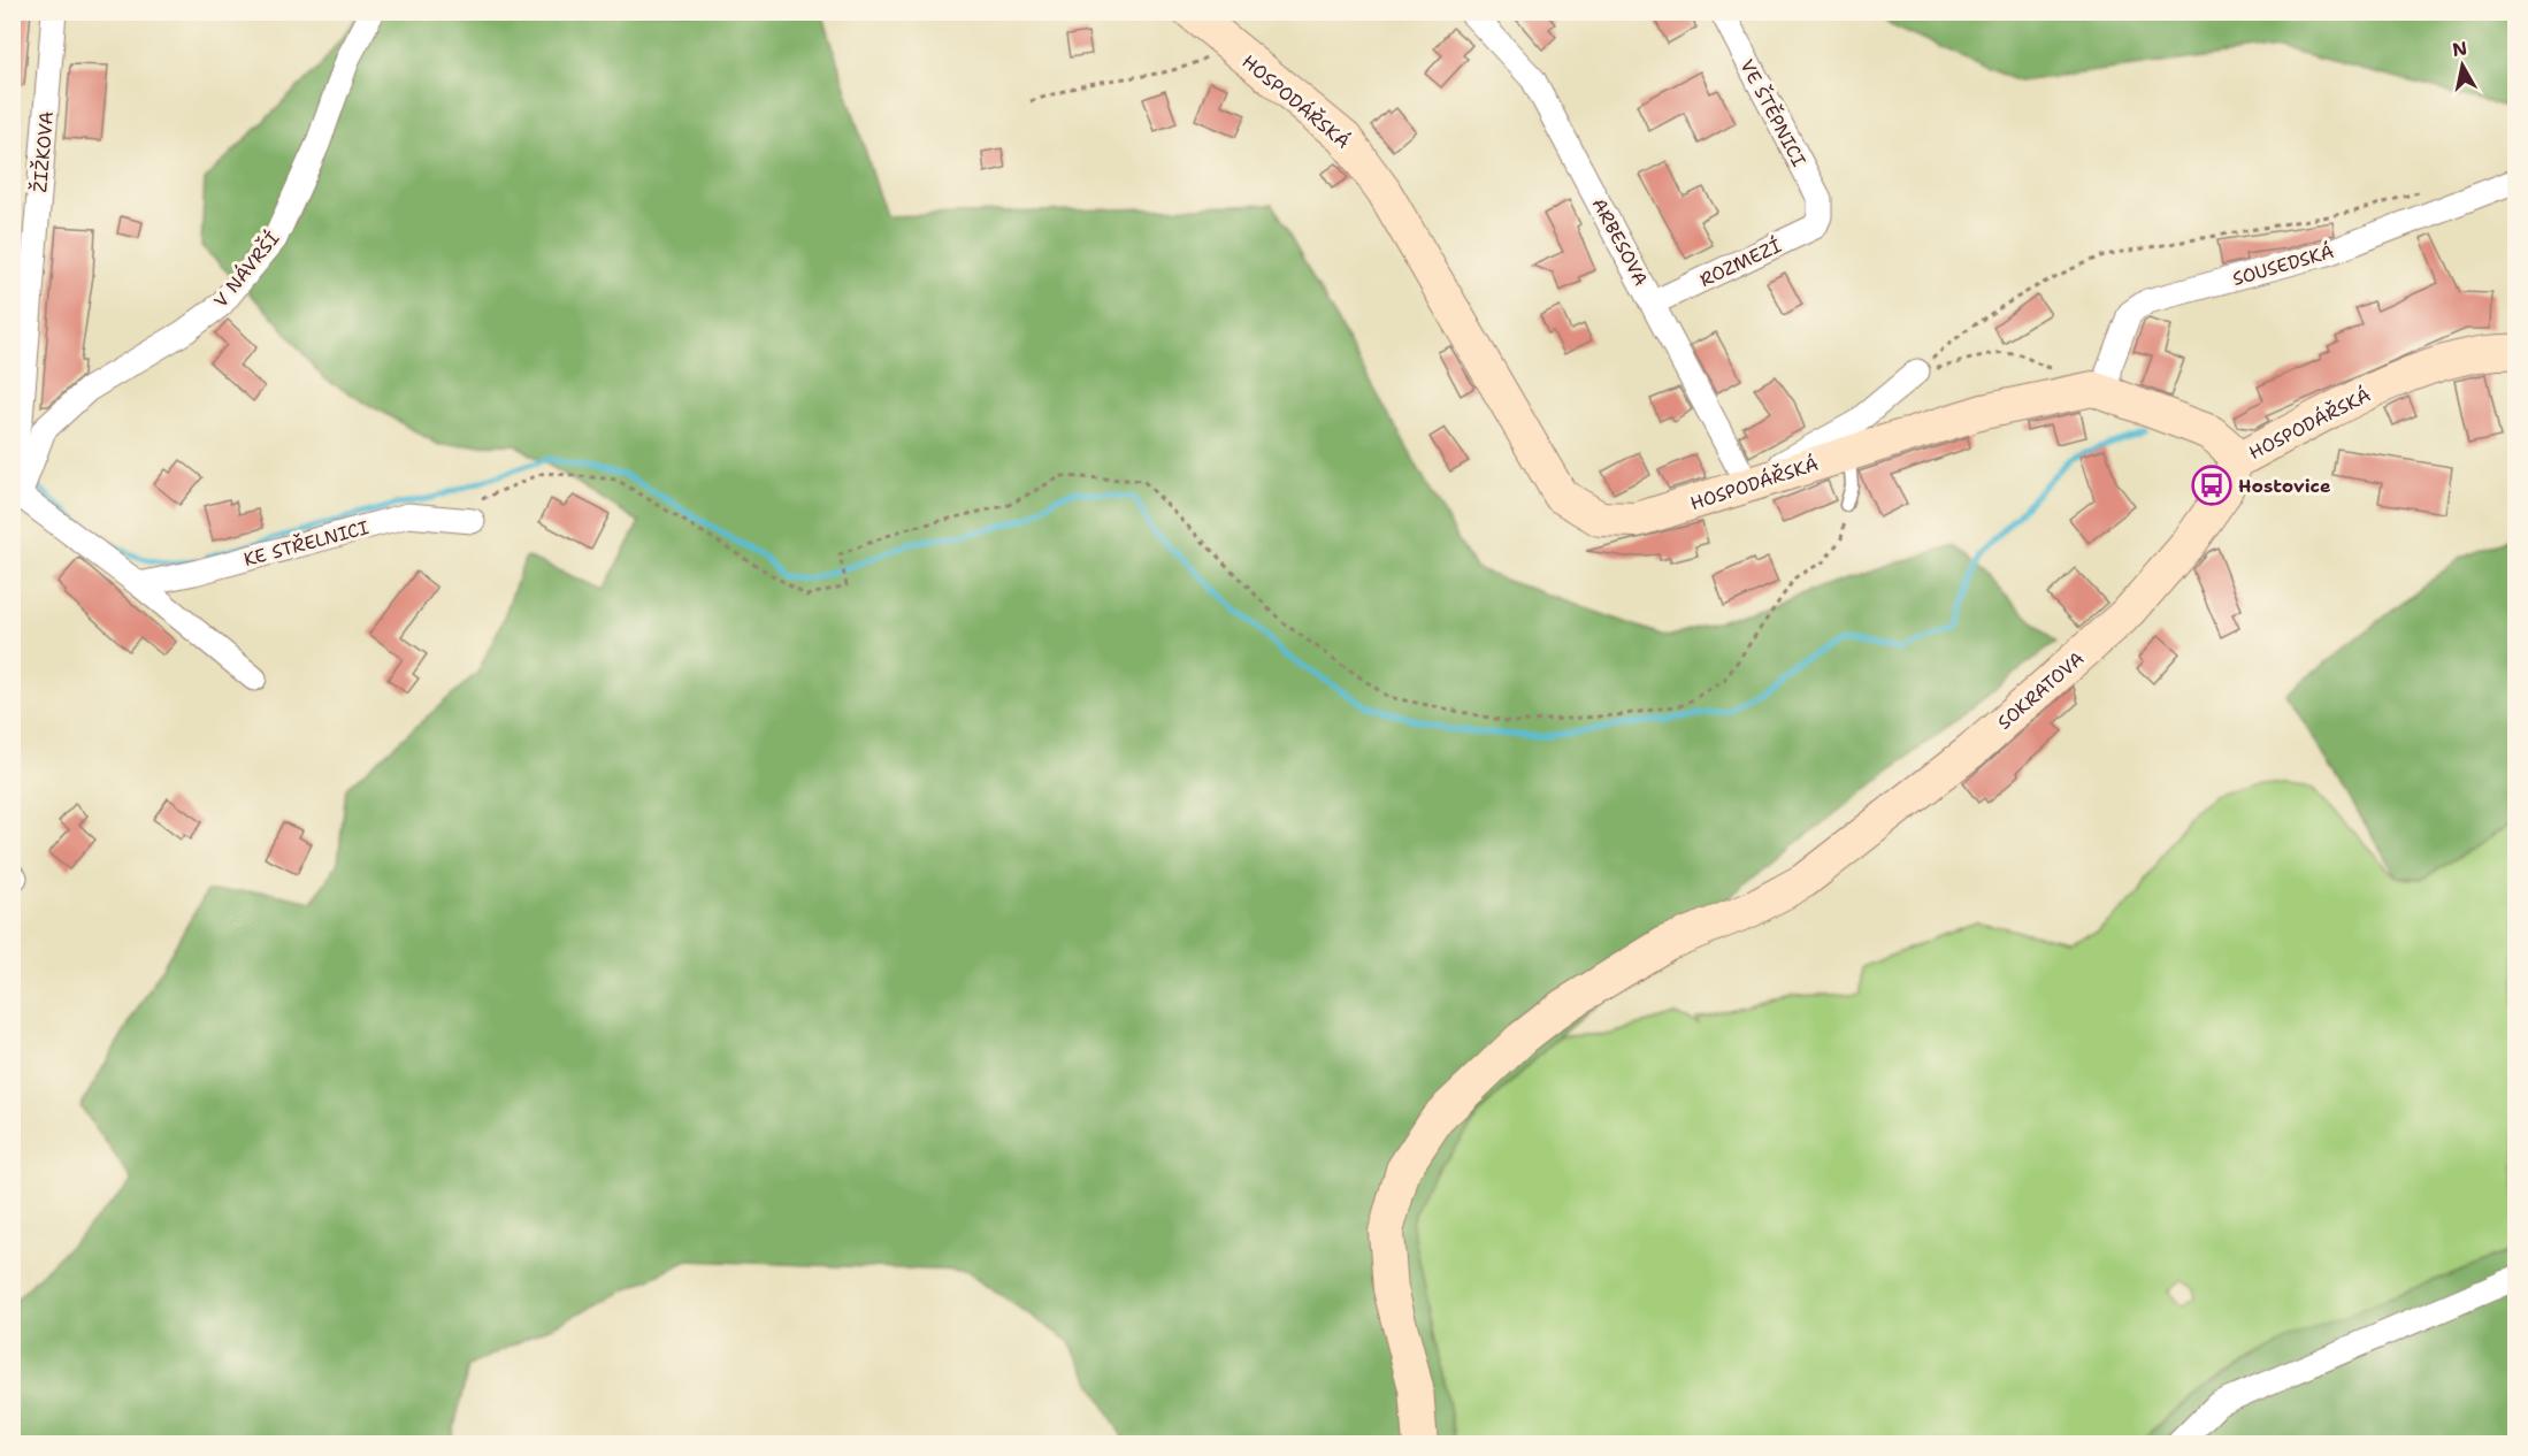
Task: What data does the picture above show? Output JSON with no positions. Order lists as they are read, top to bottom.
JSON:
{
  "streets": {
    "street": [
      "HOSPODÁŘSKÁ",
      "VE ŠTĚPNICI",
      "ŽIŽKOVA",
      "ARBESOVA",
      "ROZMEZÍ",
      "SOUSEDSKÁ",
      "V NÁVRŠÍ",
      "KE STŘELNICI",
      "SOKRATOVA"
    ]
  },
  "crossings": [
    ["HOSPODÁŘSKÁ", "ARBESOVA"],
    ["HOSPODÁŘSKÁ", "SOUSEDSKÁ"],
    ["HOSPODÁŘSKÁ", "SOKRATOVA"],
    ["VE ŠTĚPNICI", "ROZMEZÍ"],
    ["ARBESOVA", "ROZMEZÍ"]
  ],
  "places": {
    "bus stop": ["Hostovice"]
  },
  "north": "top"
}
